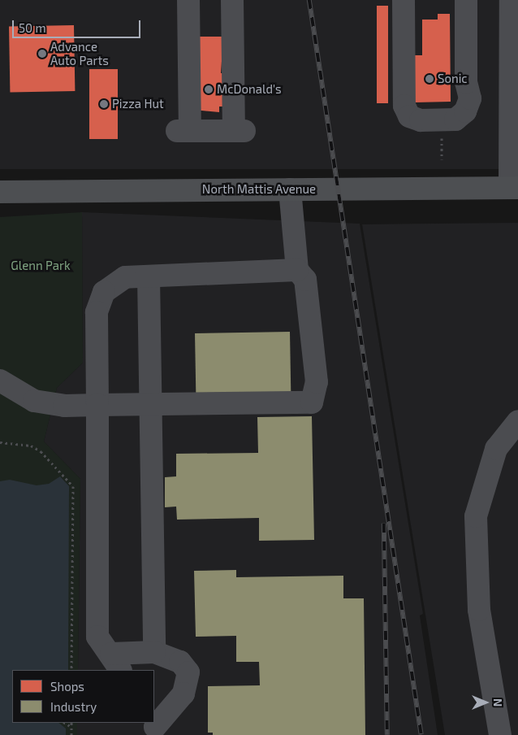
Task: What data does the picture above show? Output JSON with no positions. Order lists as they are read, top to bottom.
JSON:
{
  "streets": {
    "main road": ["North Mattis Avenue"]
  },
  "parks": ["Glenn Park"],
  "places": [
    "Advance Auto Parts",
    "Sonic",
    "McDonald's",
    "Pizza Hut"
  ],
  "legend": ["Shops", "Industry"],
  "scale_bar": "50 m",
  "north": "right"
}
